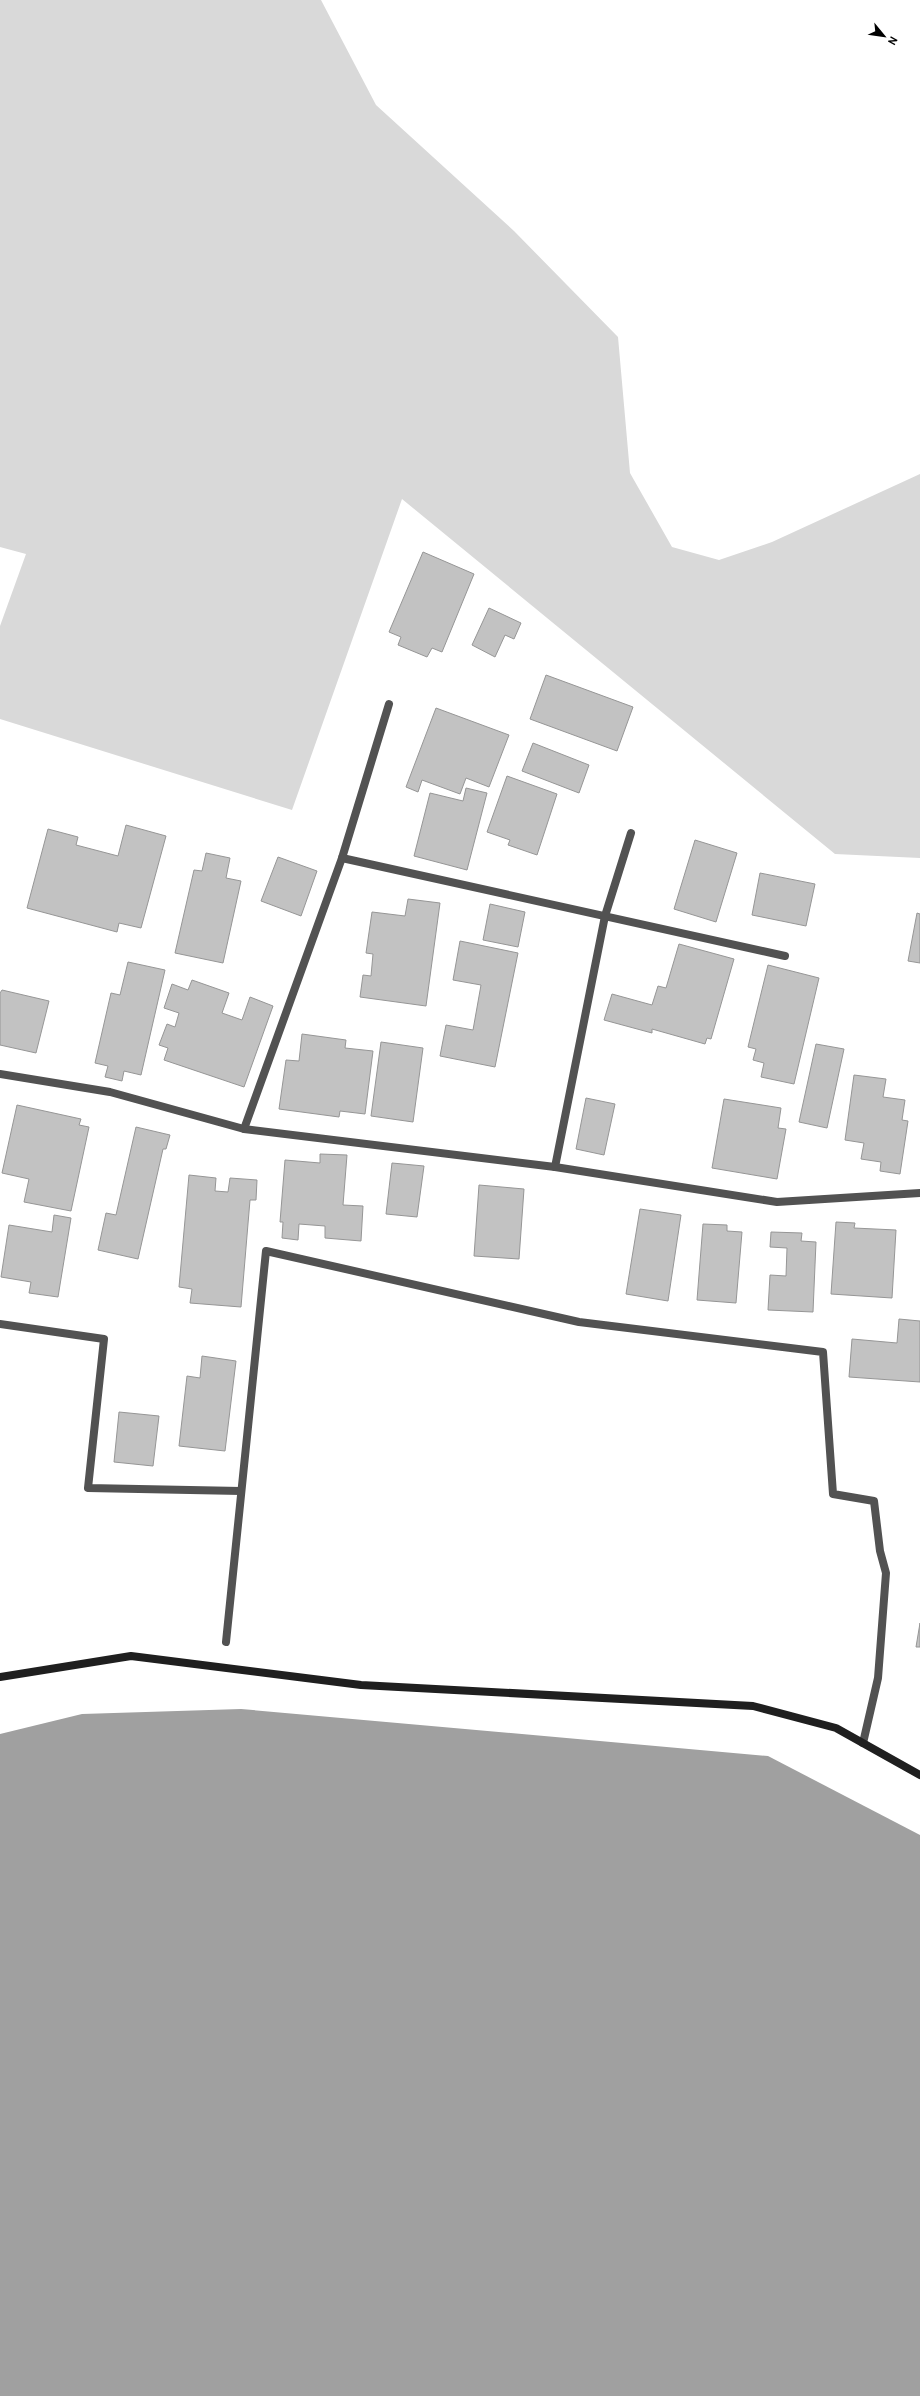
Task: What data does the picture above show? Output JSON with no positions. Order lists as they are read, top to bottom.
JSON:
{
  "north": "bottom right"
}
